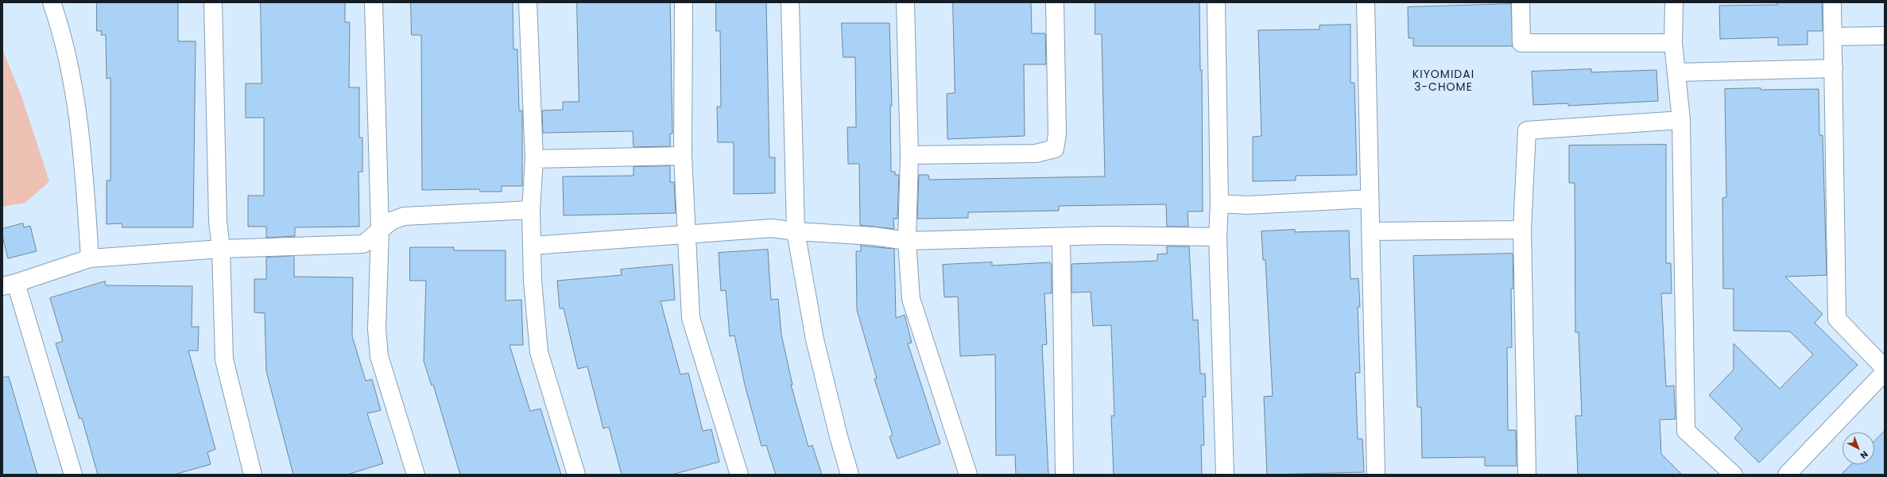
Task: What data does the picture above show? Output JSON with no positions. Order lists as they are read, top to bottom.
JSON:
{
  "districts": ["KIYOMIDAI 3-CHOME"],
  "north": "bottom right"
}
